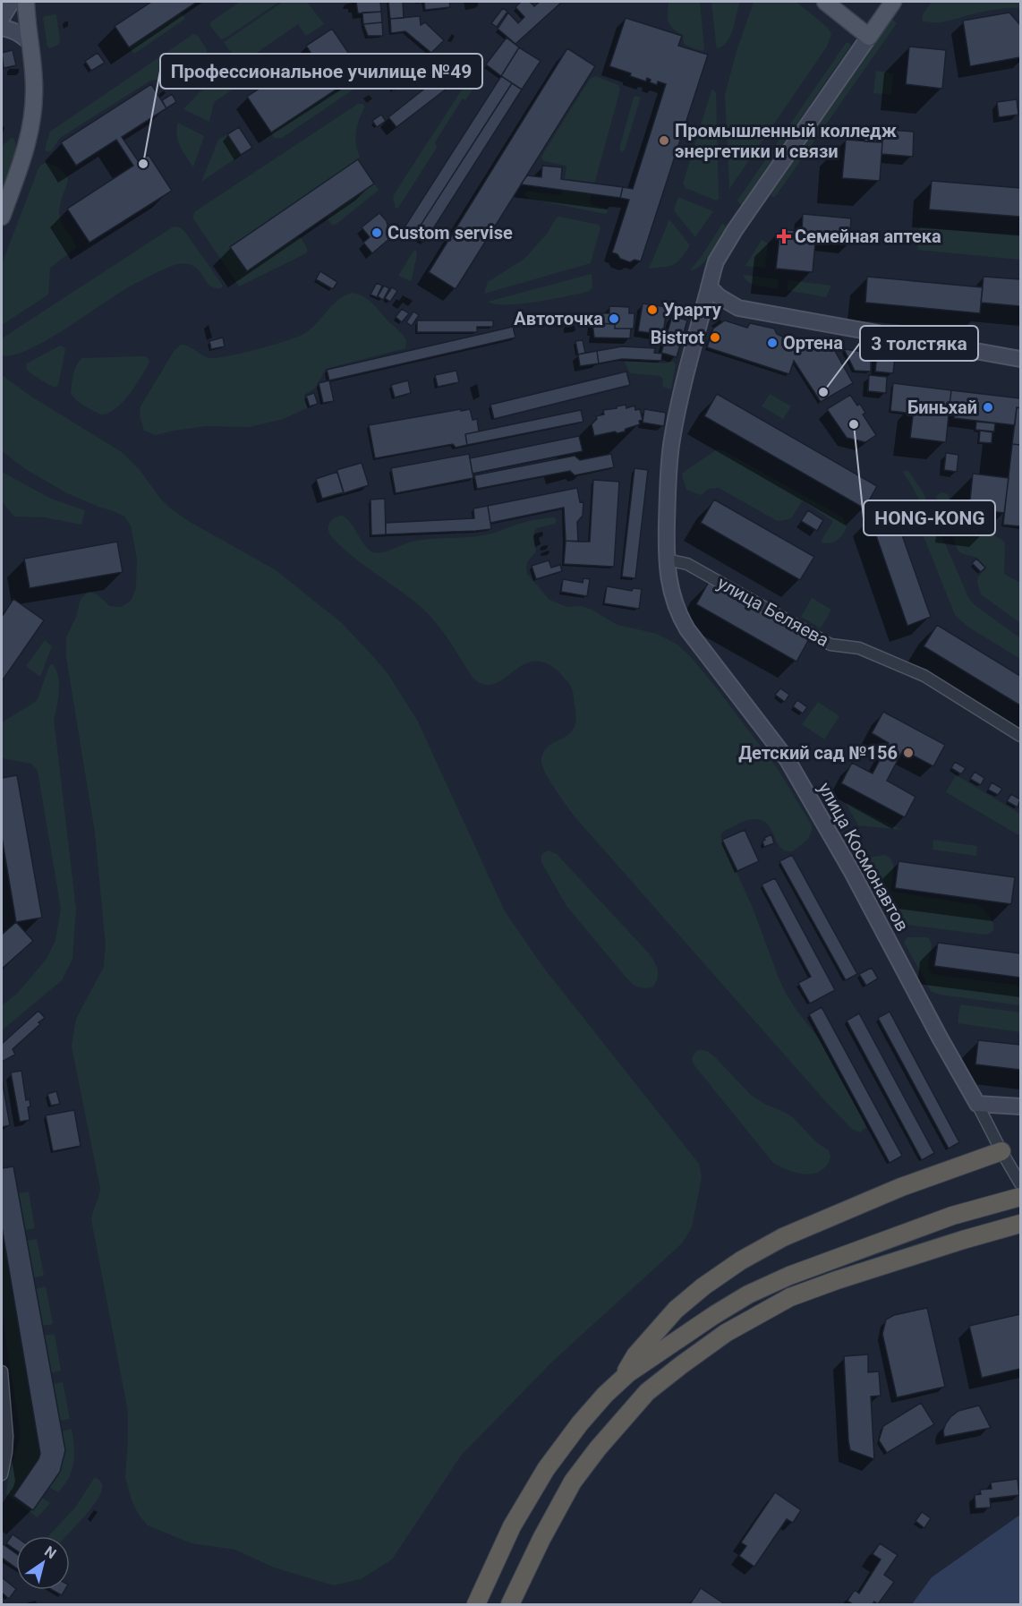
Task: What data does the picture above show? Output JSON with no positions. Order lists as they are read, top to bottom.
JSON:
{
  "streets": {
    "main road": ["улица Космонавтов"],
    "street": ["улица Беляева"]
  },
  "crossings": [
    ["улица Беляева", "улица Космонавтов"]
  ],
  "places": {
    "other": [
      "Промышленный колледж энергетики и связи",
      "Профессиональное училище №49",
      "Custom servise",
      "Урарту",
      "Автоточка",
      "Bistrot",
      "Ортена",
      "3 толстяка",
      "Биньхай",
      "HONG-KONG",
      "Детский сад №156"
    ],
    "health": ["Семейная аптека"]
  },
  "north": "top right"
}
